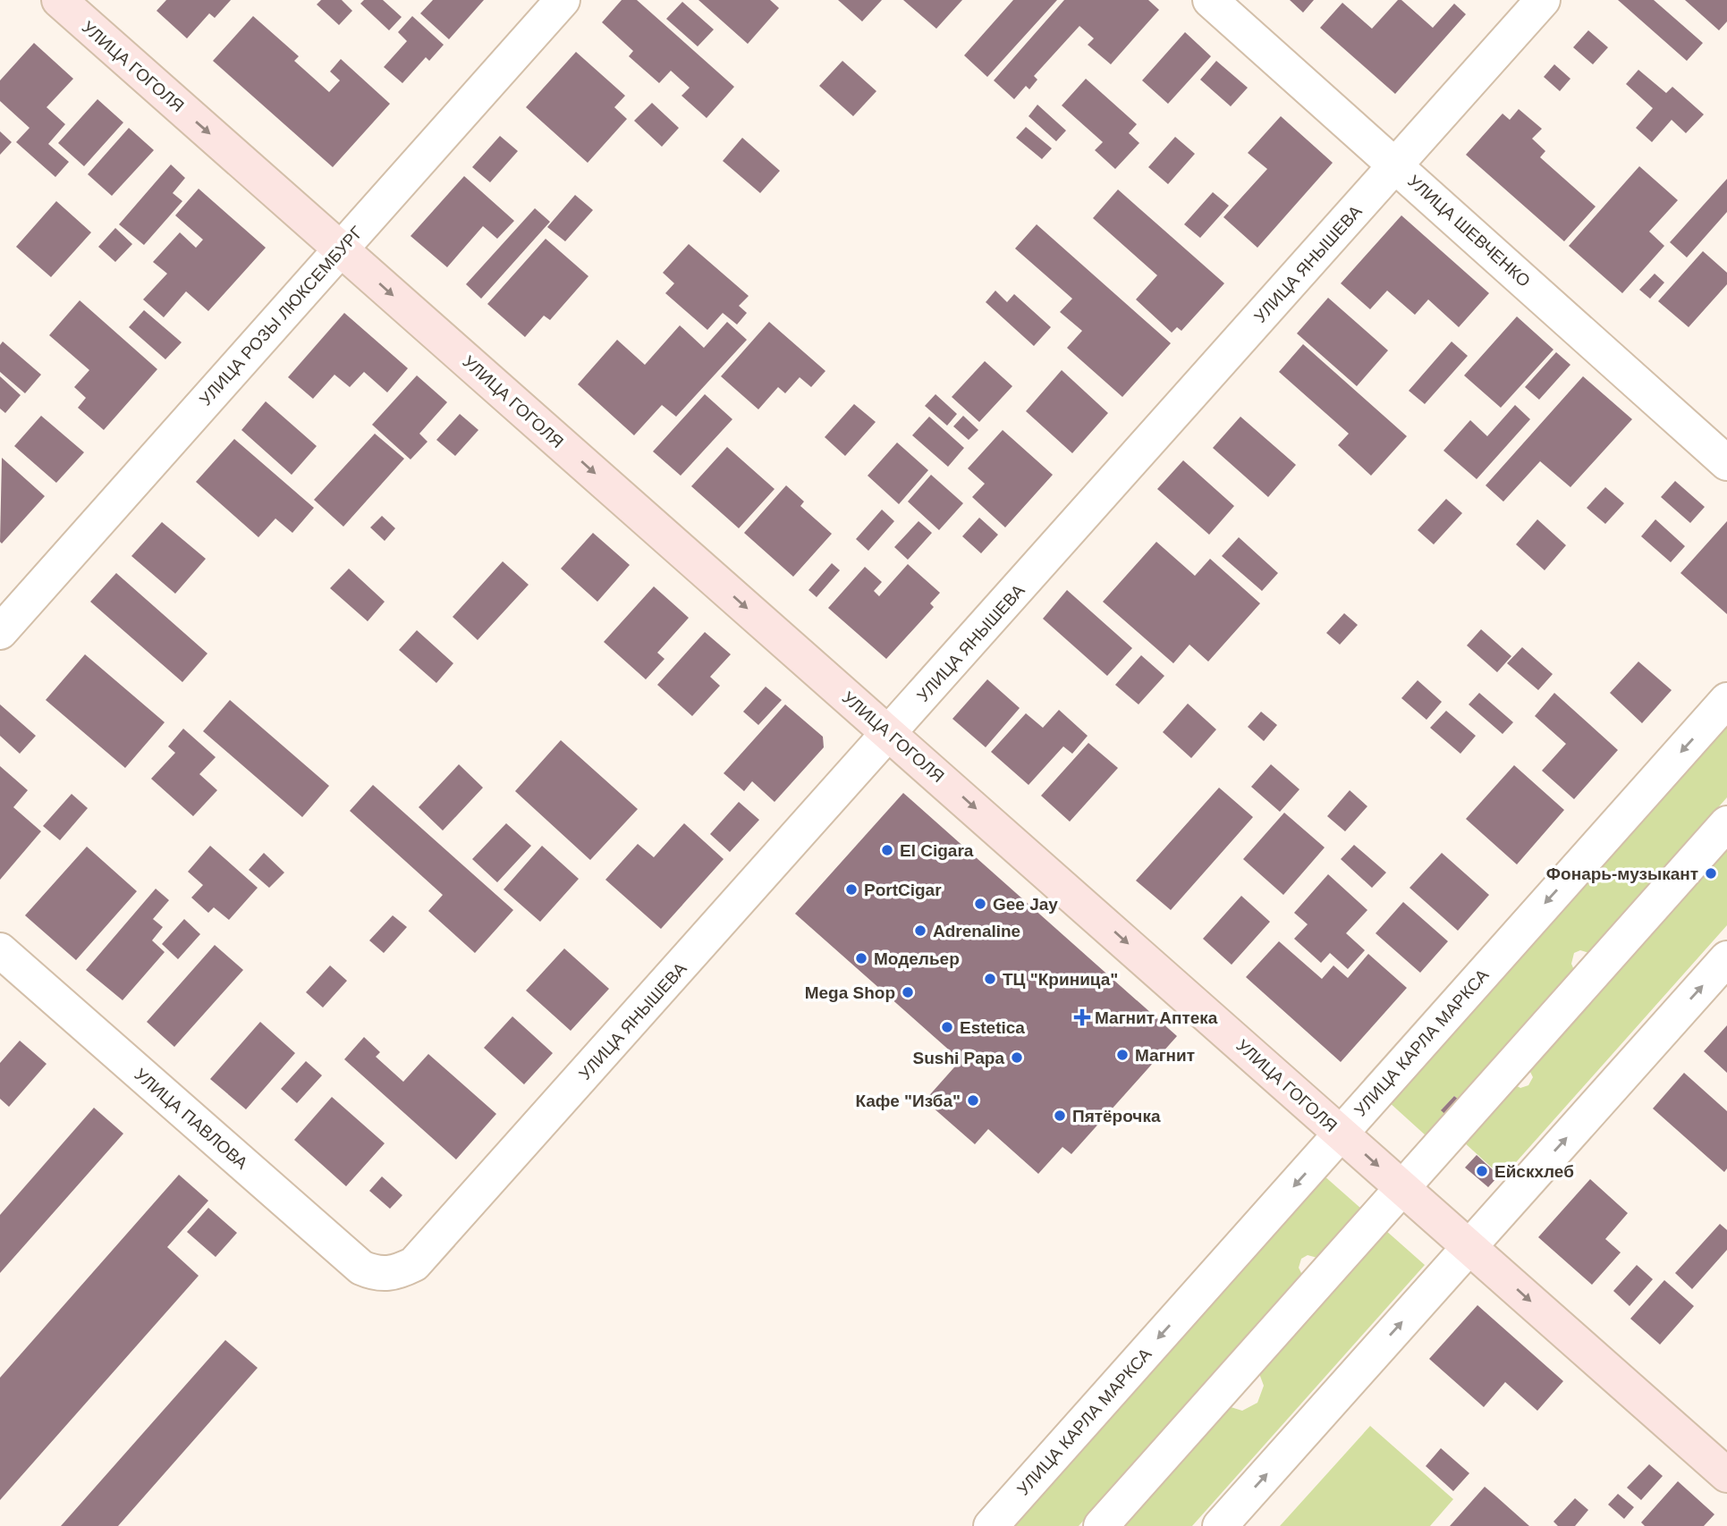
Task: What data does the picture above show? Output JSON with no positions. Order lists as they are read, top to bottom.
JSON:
{
  "streets": {
    "street": [
      "УЛИЦА ГОГОЛЯ",
      "УЛИЦА ШЕВЧЕНКО",
      "УЛИЦА ЯНЫШЕВА",
      "УЛИЦА РОЗЫ ЛЮКСЕМБУРГ",
      "УЛИЦА КАРЛА МАРКСА",
      "УЛИЦА ПАВЛОВА"
    ]
  },
  "crossings": [
    ["УЛИЦА ГОГОЛЯ", "УЛИЦА ЯНЫШЕВА"],
    ["УЛИЦА ГОГОЛЯ", "УЛИЦА РОЗЫ ЛЮКСЕМБУРГ"],
    ["УЛИЦА ГОГОЛЯ", "УЛИЦА КАРЛА МАРКСА"],
    ["УЛИЦА ШЕВЧЕНКО", "УЛИЦА ЯНЫШЕВА"],
    ["УЛИЦА ЯНЫШЕВА", "УЛИЦА ПАВЛОВА"]
  ],
  "one_way": ["УЛИЦА ГОГОЛЯ"],
  "places": {
    "other": [
      "El Cigara",
      "Фонарь-музыкант",
      "PortCigar",
      "Gee Jay",
      "Аdrenaline",
      "Модельер",
      "ТЦ \"Криница\"",
      "Mega Shop",
      "Estetica",
      "Магнит",
      "Sushi Papa",
      "Кафе \"Изба\"",
      "Пятёрочка",
      "Ейскхлеб"
    ],
    "health": ["Магнит Аптека"]
  }
}
